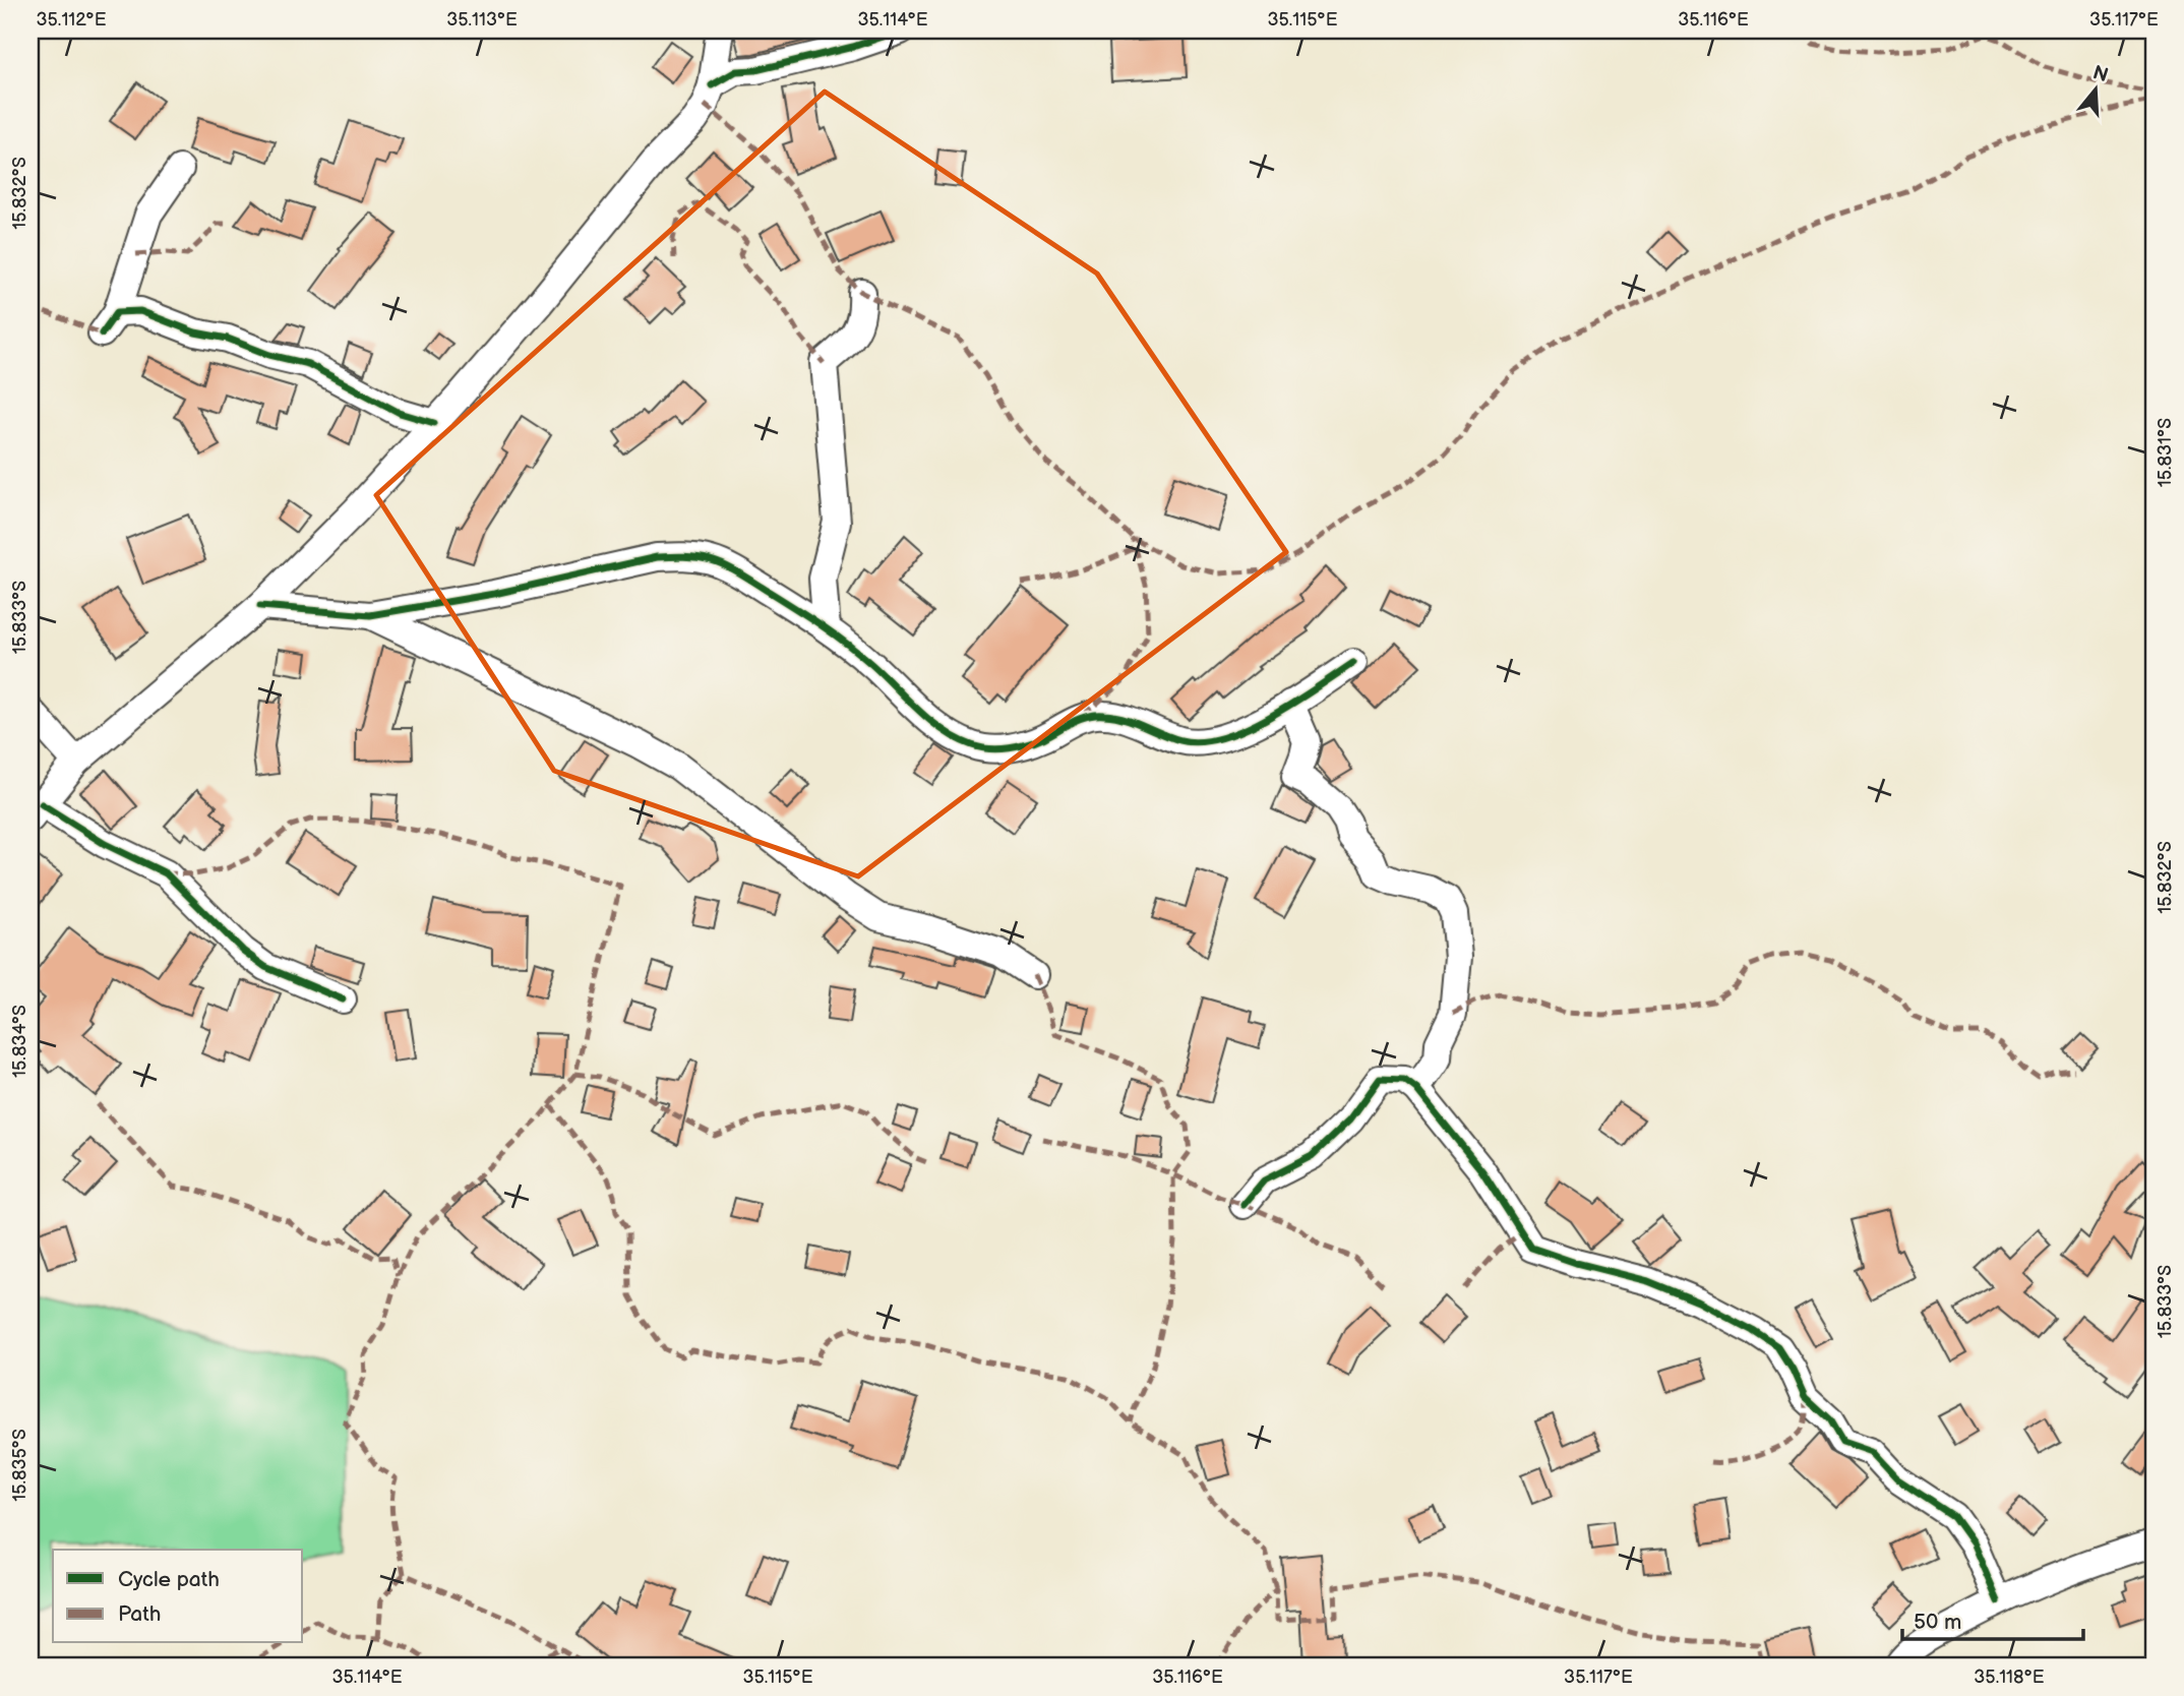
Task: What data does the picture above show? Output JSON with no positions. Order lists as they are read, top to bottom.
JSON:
{
  "legend": ["Cycle path", "Path"],
  "scale_bar": "50 m",
  "north": "top",
  "coordinates": [
    "35.112°E",
    "35.113°E",
    "35.114°E",
    "35.115°E",
    "35.116°E",
    "35.117°E",
    "15.832°S",
    "15.831°S",
    "15.833°S",
    "15.834°S",
    "15.835°S",
    "35.118°E"
  ]
}
